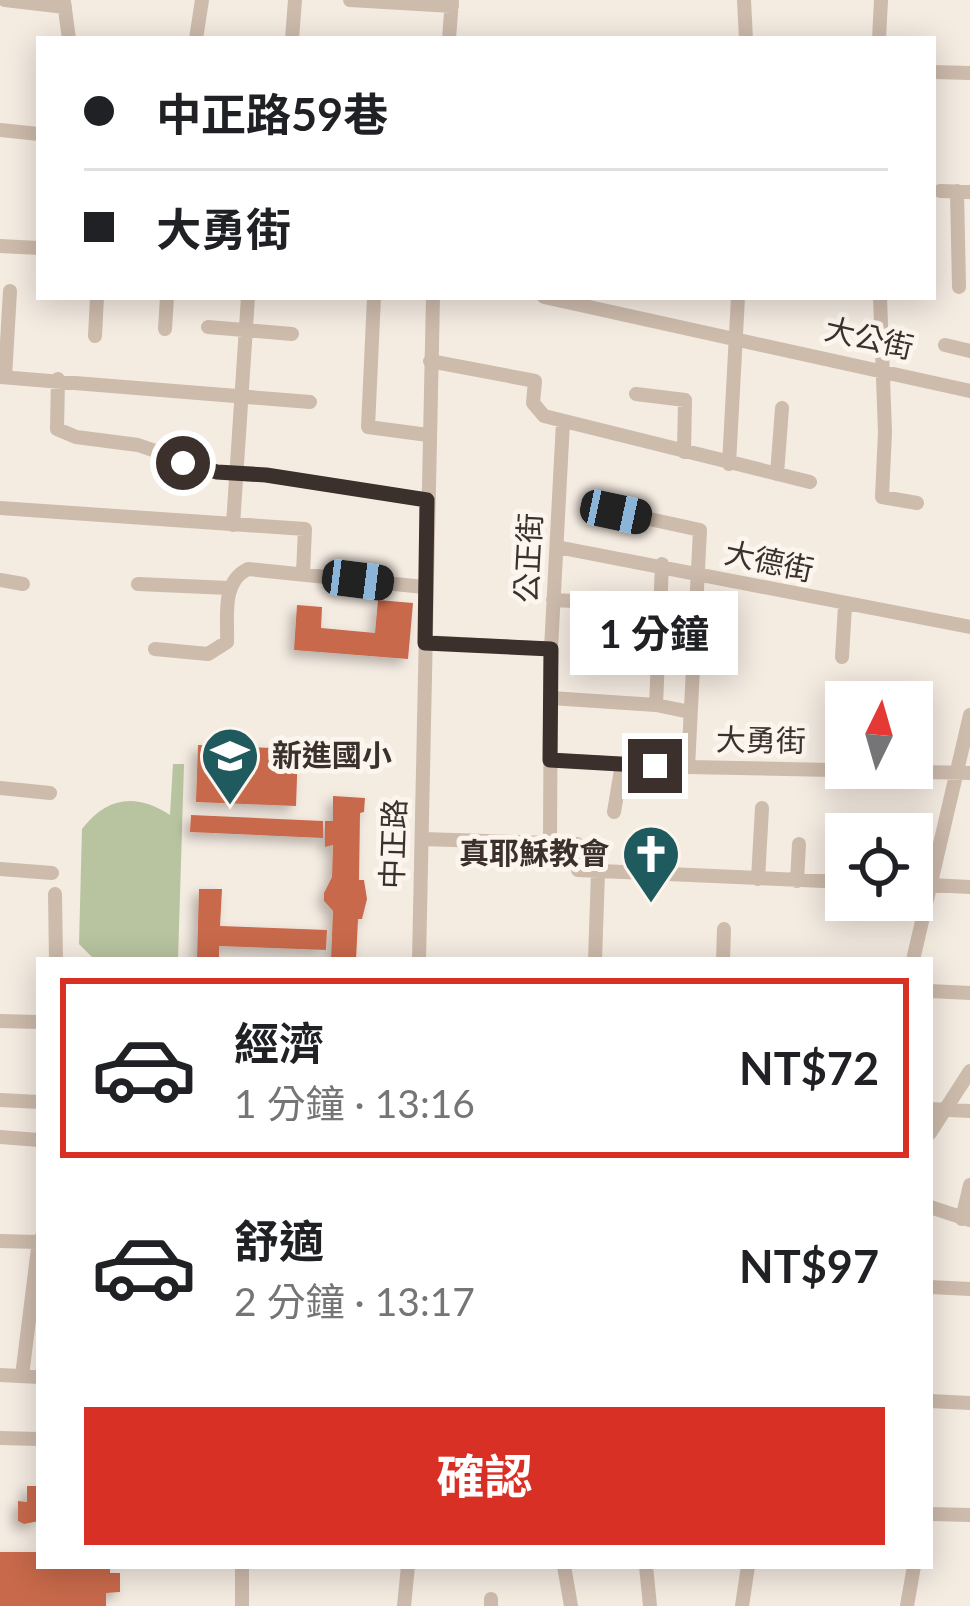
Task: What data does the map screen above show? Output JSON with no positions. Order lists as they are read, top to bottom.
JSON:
{
  "streets": {
    "street": [
      "大公街",
      "公正街",
      "大德街",
      "大勇街",
      "中正路"
    ]
  },
  "crossings": [
    ["公正街", "大德街"],
    ["公正街", "大勇街"]
  ],
  "places": {
    "school or university": ["新進國小"],
    "church": ["真耶穌教會"]
  },
  "north": "top",
  "page": {
    "banner": ["中正路59巷", "大勇街"],
    "bubble": "1 分鐘",
    "list": [
      {
        "name": "經濟",
        "note": "1 分鐘 · 13:16",
        "value": "NT$72"
      },
      {
        "name": "舒適",
        "note": "2 分鐘 · 13:17",
        "value": "NT$97"
      }
    ],
    "buttons": "確認"
  }
}
